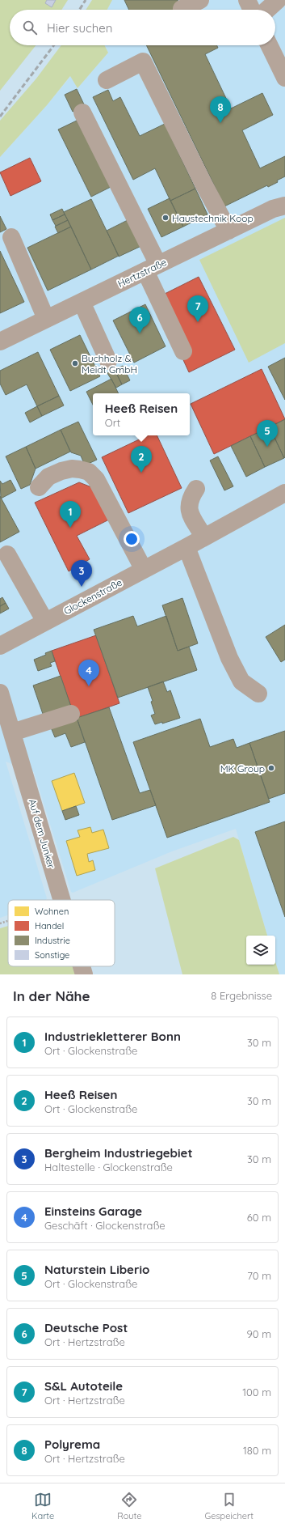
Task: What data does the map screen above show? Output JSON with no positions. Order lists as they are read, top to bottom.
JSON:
{
  "streets": {
    "street": ["Hertzstraße", "Glockenstraße", "Auf dem Junker"]
  },
  "places": ["Haustechnik Koop", "Buchholz & Meidt GmbH", "MK Group"],
  "legend": [
    "Wohnen",
    "Handel",
    "Industrie",
    "Sonstige"
  ],
  "page": {
    "search": "Hier suchen",
    "pins": [
      "8",
      "7",
      "6",
      "5",
      "2",
      "1",
      "3",
      "4"
    ],
    "popup": ["Heeß Reisen", "Ort"],
    "heading": ["In der Nähe", "8 Ergebnisse"],
    "list": [
      {
        "mark": "1",
        "name": "Industriekletterer Bonn",
        "note": "Ort · Glockenstraße",
        "value": "30 m"
      },
      {
        "mark": "2",
        "name": "Heeß Reisen",
        "note": "Ort · Glockenstraße",
        "value": "30 m"
      },
      {
        "mark": "3",
        "name": "Bergheim Industriegebiet",
        "note": "Haltestelle · Glockenstraße",
        "value": "30 m"
      },
      {
        "mark": "4",
        "name": "Einsteins Garage",
        "note": "Geschäft · Glockenstraße",
        "value": "60 m"
      },
      {
        "mark": "5",
        "name": "Naturstein Liberio",
        "note": "Ort · Glockenstraße",
        "value": "70 m"
      },
      {
        "mark": "6",
        "name": "Deutsche Post",
        "note": "Ort · Hertzstraße",
        "value": "90 m"
      },
      {
        "mark": "7",
        "name": "S&L Autoteile",
        "note": "Ort · Hertzstraße",
        "value": "100 m"
      },
      {
        "mark": "8",
        "name": "Polyrema",
        "note": "Ort · Hertzstraße",
        "value": "180 m"
      }
    ],
    "nav": ["Karte", "Route", "Gespeichert"]
  }
}
